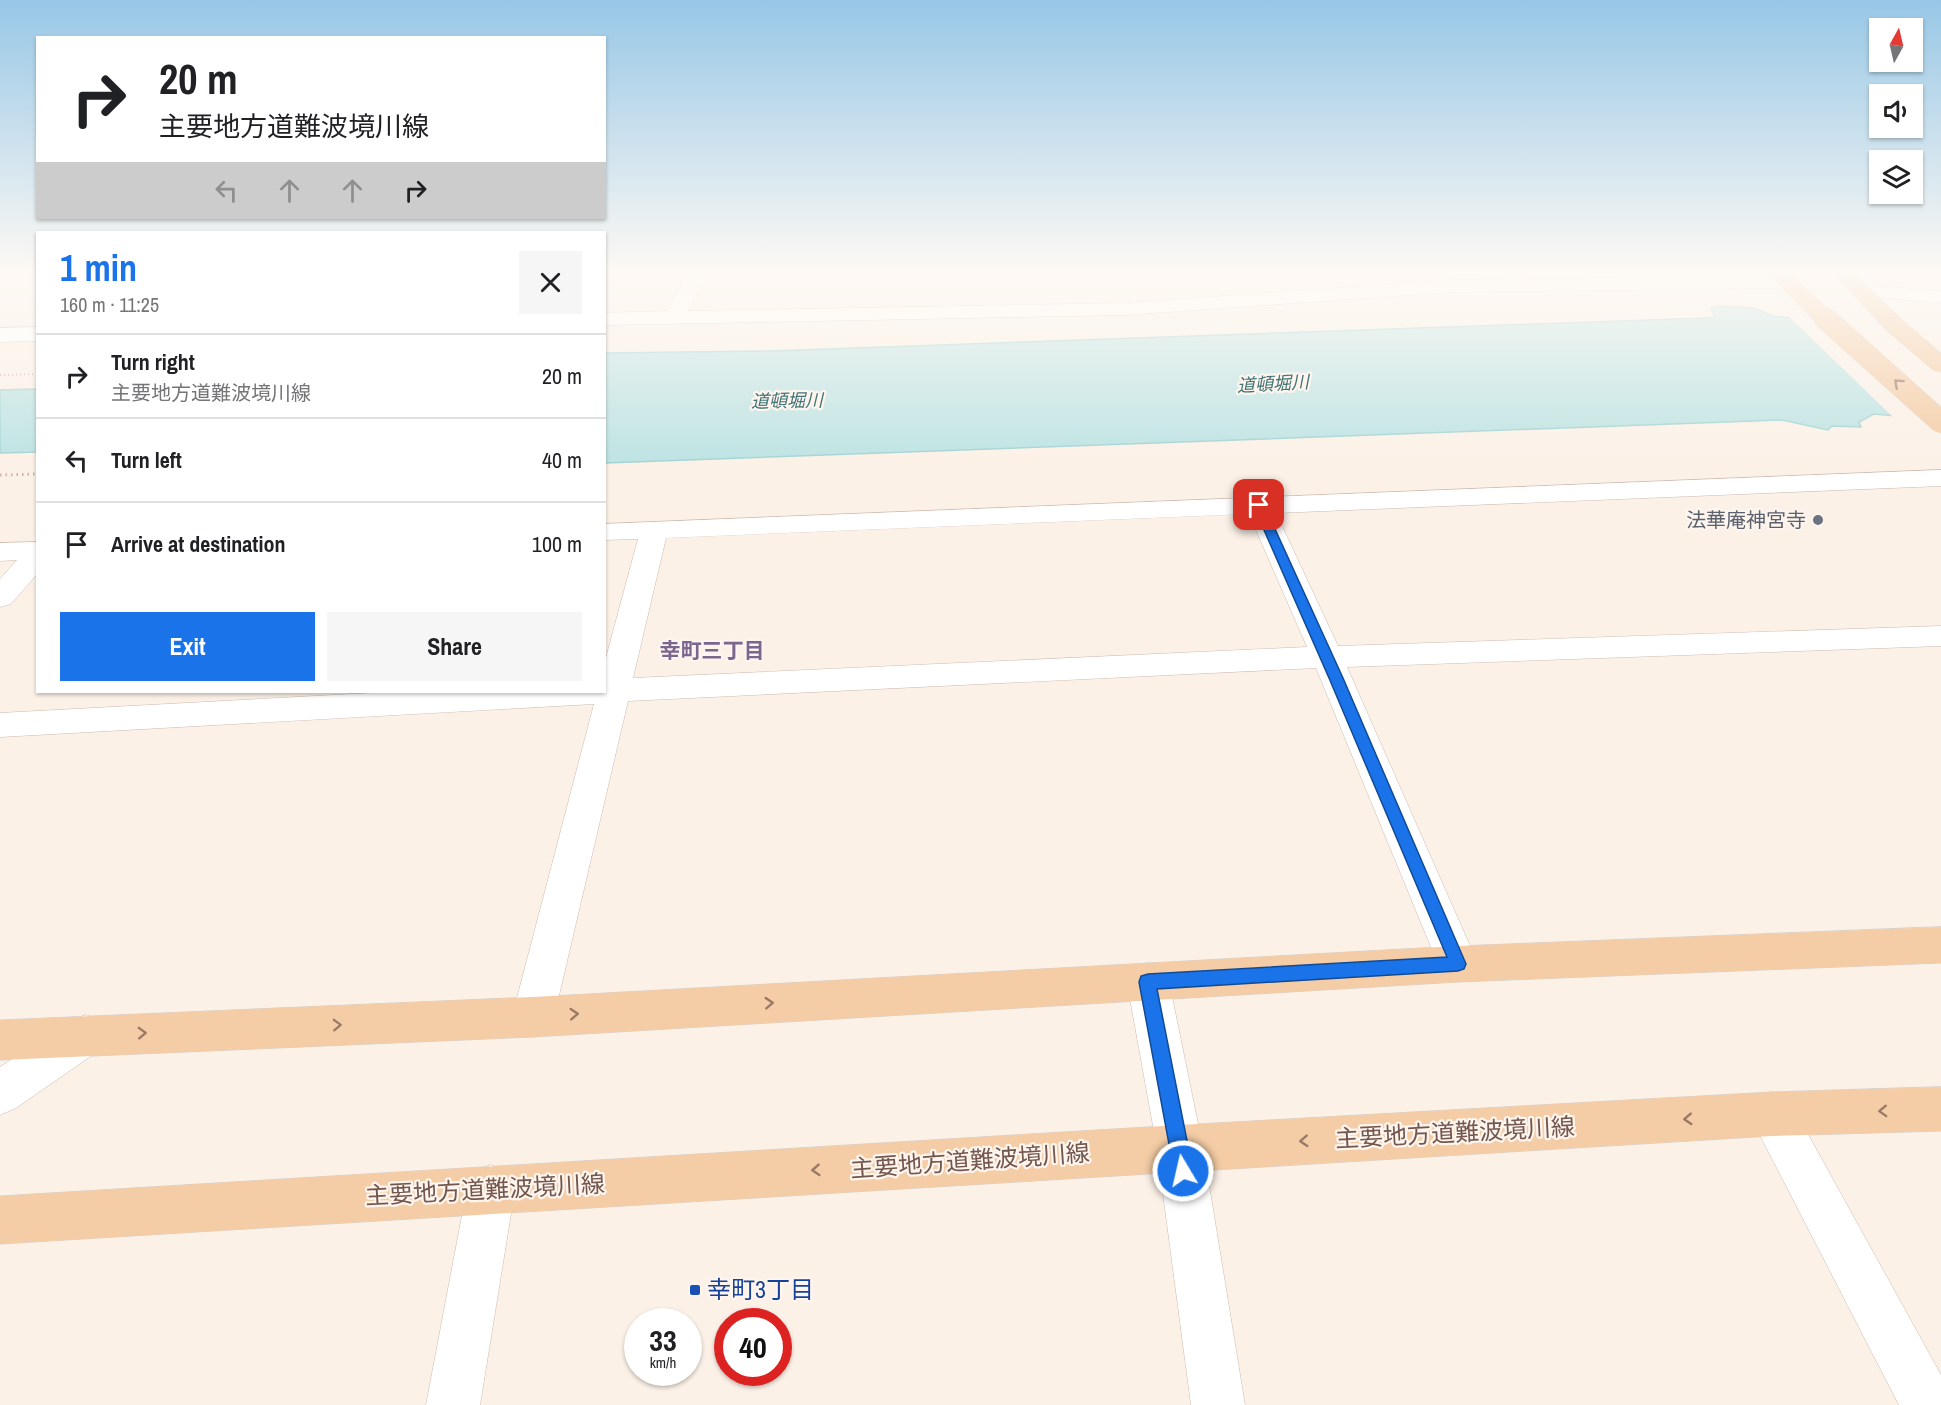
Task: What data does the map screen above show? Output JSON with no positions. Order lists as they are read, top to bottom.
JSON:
{
  "streets": {
    "main road": ["主要地方道難波境川線"]
  },
  "districts": ["幸町三丁目"],
  "water": ["道頓堀川"],
  "places": {
    "other": ["法華庵神宮寺"],
    "transit": ["幸町3丁目"]
  },
  "north": "top",
  "page": {
    "turn": ["20 m", "主要地方道難波境川線"],
    "heading": ["1 min", "160 m · 11:25"],
    "list": [
      {
        "name": "Turn right",
        "note": "主要地方道難波境川線",
        "value": "20 m"
      },
      {
        "name": "Turn left",
        "value": "40 m"
      },
      {
        "name": "Arrive at destination",
        "value": "100 m"
      }
    ],
    "buttons": ["Exit", "Share"],
    "speed": "33 km/h",
    "limit": "40"
  }
}
